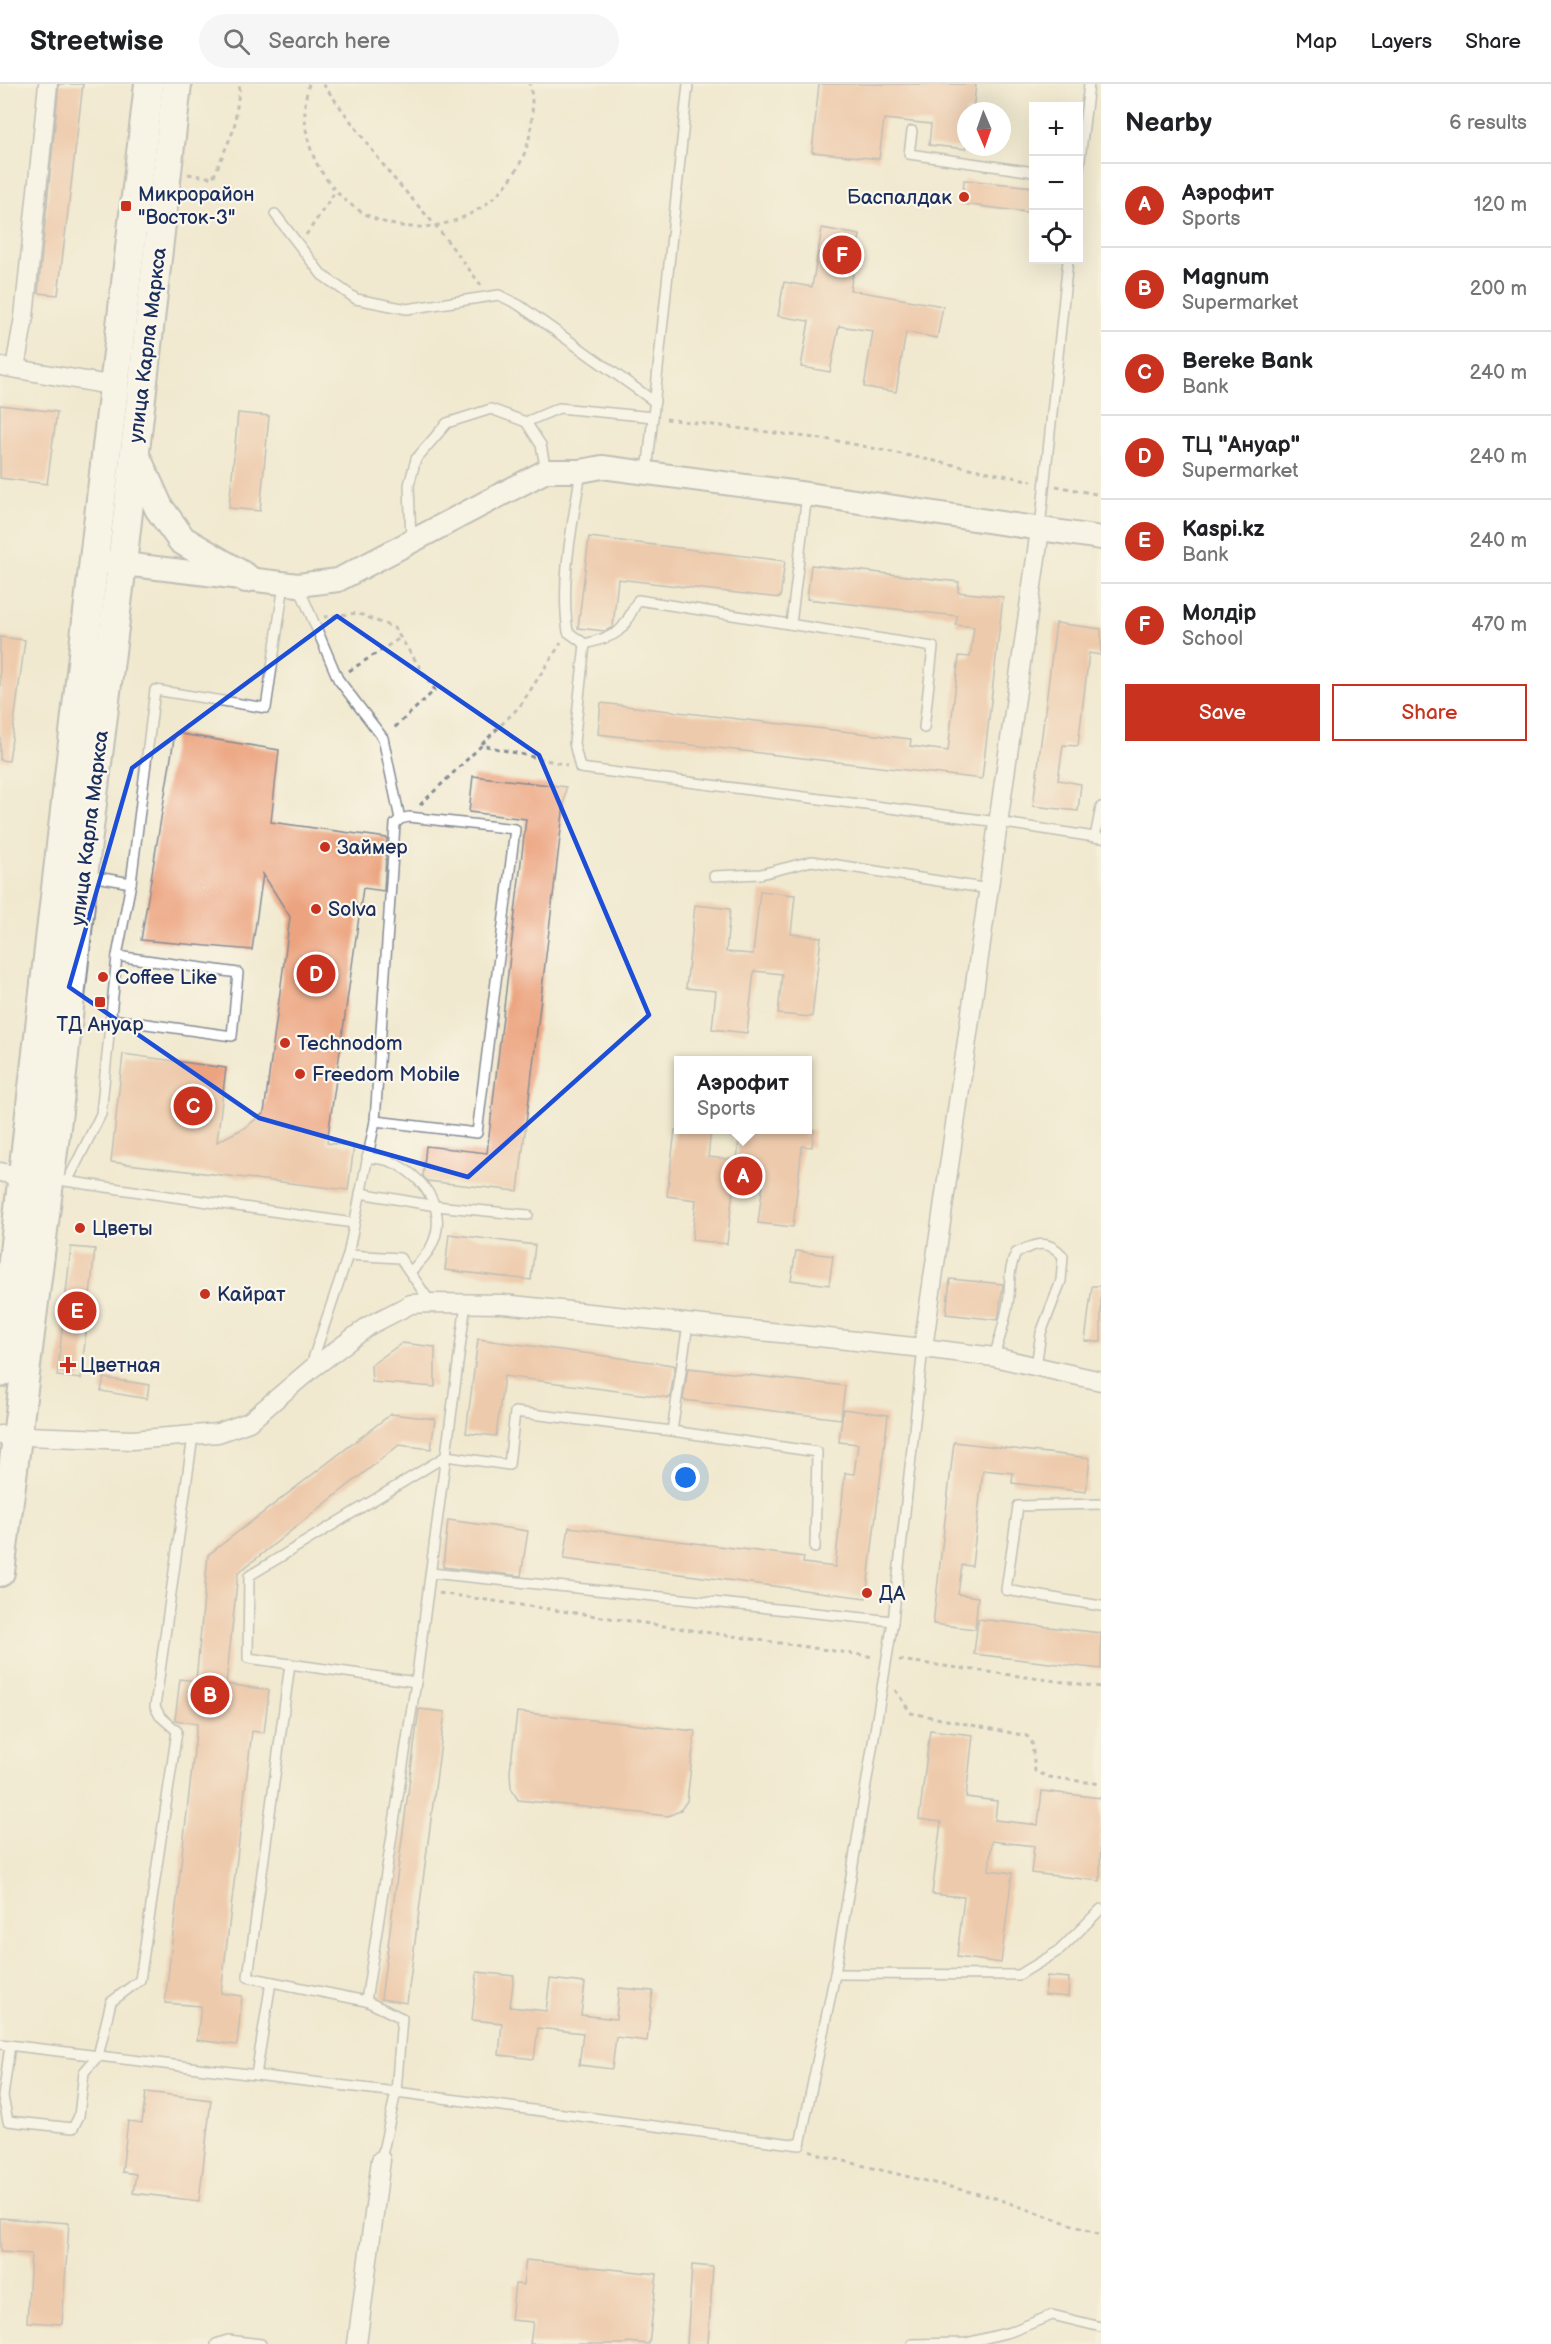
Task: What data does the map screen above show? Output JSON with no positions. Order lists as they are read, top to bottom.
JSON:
{
  "streets": {
    "main road": ["улица Карла Маркса"]
  },
  "places": {
    "other": [
      "Баспалдак",
      "Займер",
      "Solva",
      "Coffee Like",
      "Technodom",
      "Freedom Mobile",
      "Цветы",
      "Кайрат",
      "ДА"
    ],
    "transit": ["Микрорайон \"Восток-3\"", "ТД Ануар"],
    "health": ["Цветная"]
  },
  "north": "bottom",
  "page": {
    "header": "Streetwise",
    "search": "Search here",
    "nav": ["Map", "Layers", "Share"],
    "heading": ["Nearby", "6 results"],
    "map_buttons": ["+", "−"],
    "list": [
      {
        "mark": "A",
        "name": "Аэрофит",
        "note": "Sports",
        "value": "120 m"
      },
      {
        "mark": "B",
        "name": "Magnum",
        "note": "Supermarket",
        "value": "200 m"
      },
      {
        "mark": "C",
        "name": "Bereke Bank",
        "note": "Bank",
        "value": "240 m"
      },
      {
        "mark": "D",
        "name": "ТЦ \"Ануар\"",
        "note": "Supermarket",
        "value": "240 m"
      },
      {
        "mark": "E",
        "name": "Kaspi.kz",
        "note": "Bank",
        "value": "240 m"
      },
      {
        "mark": "F",
        "name": "Молдiр",
        "note": "School",
        "value": "470 m"
      }
    ],
    "pins": [
      "F",
      "D",
      "C",
      "A",
      "E",
      "B"
    ],
    "buttons": ["Save", "Share"],
    "popup": ["Аэрофит", "Sports"]
  }
}
